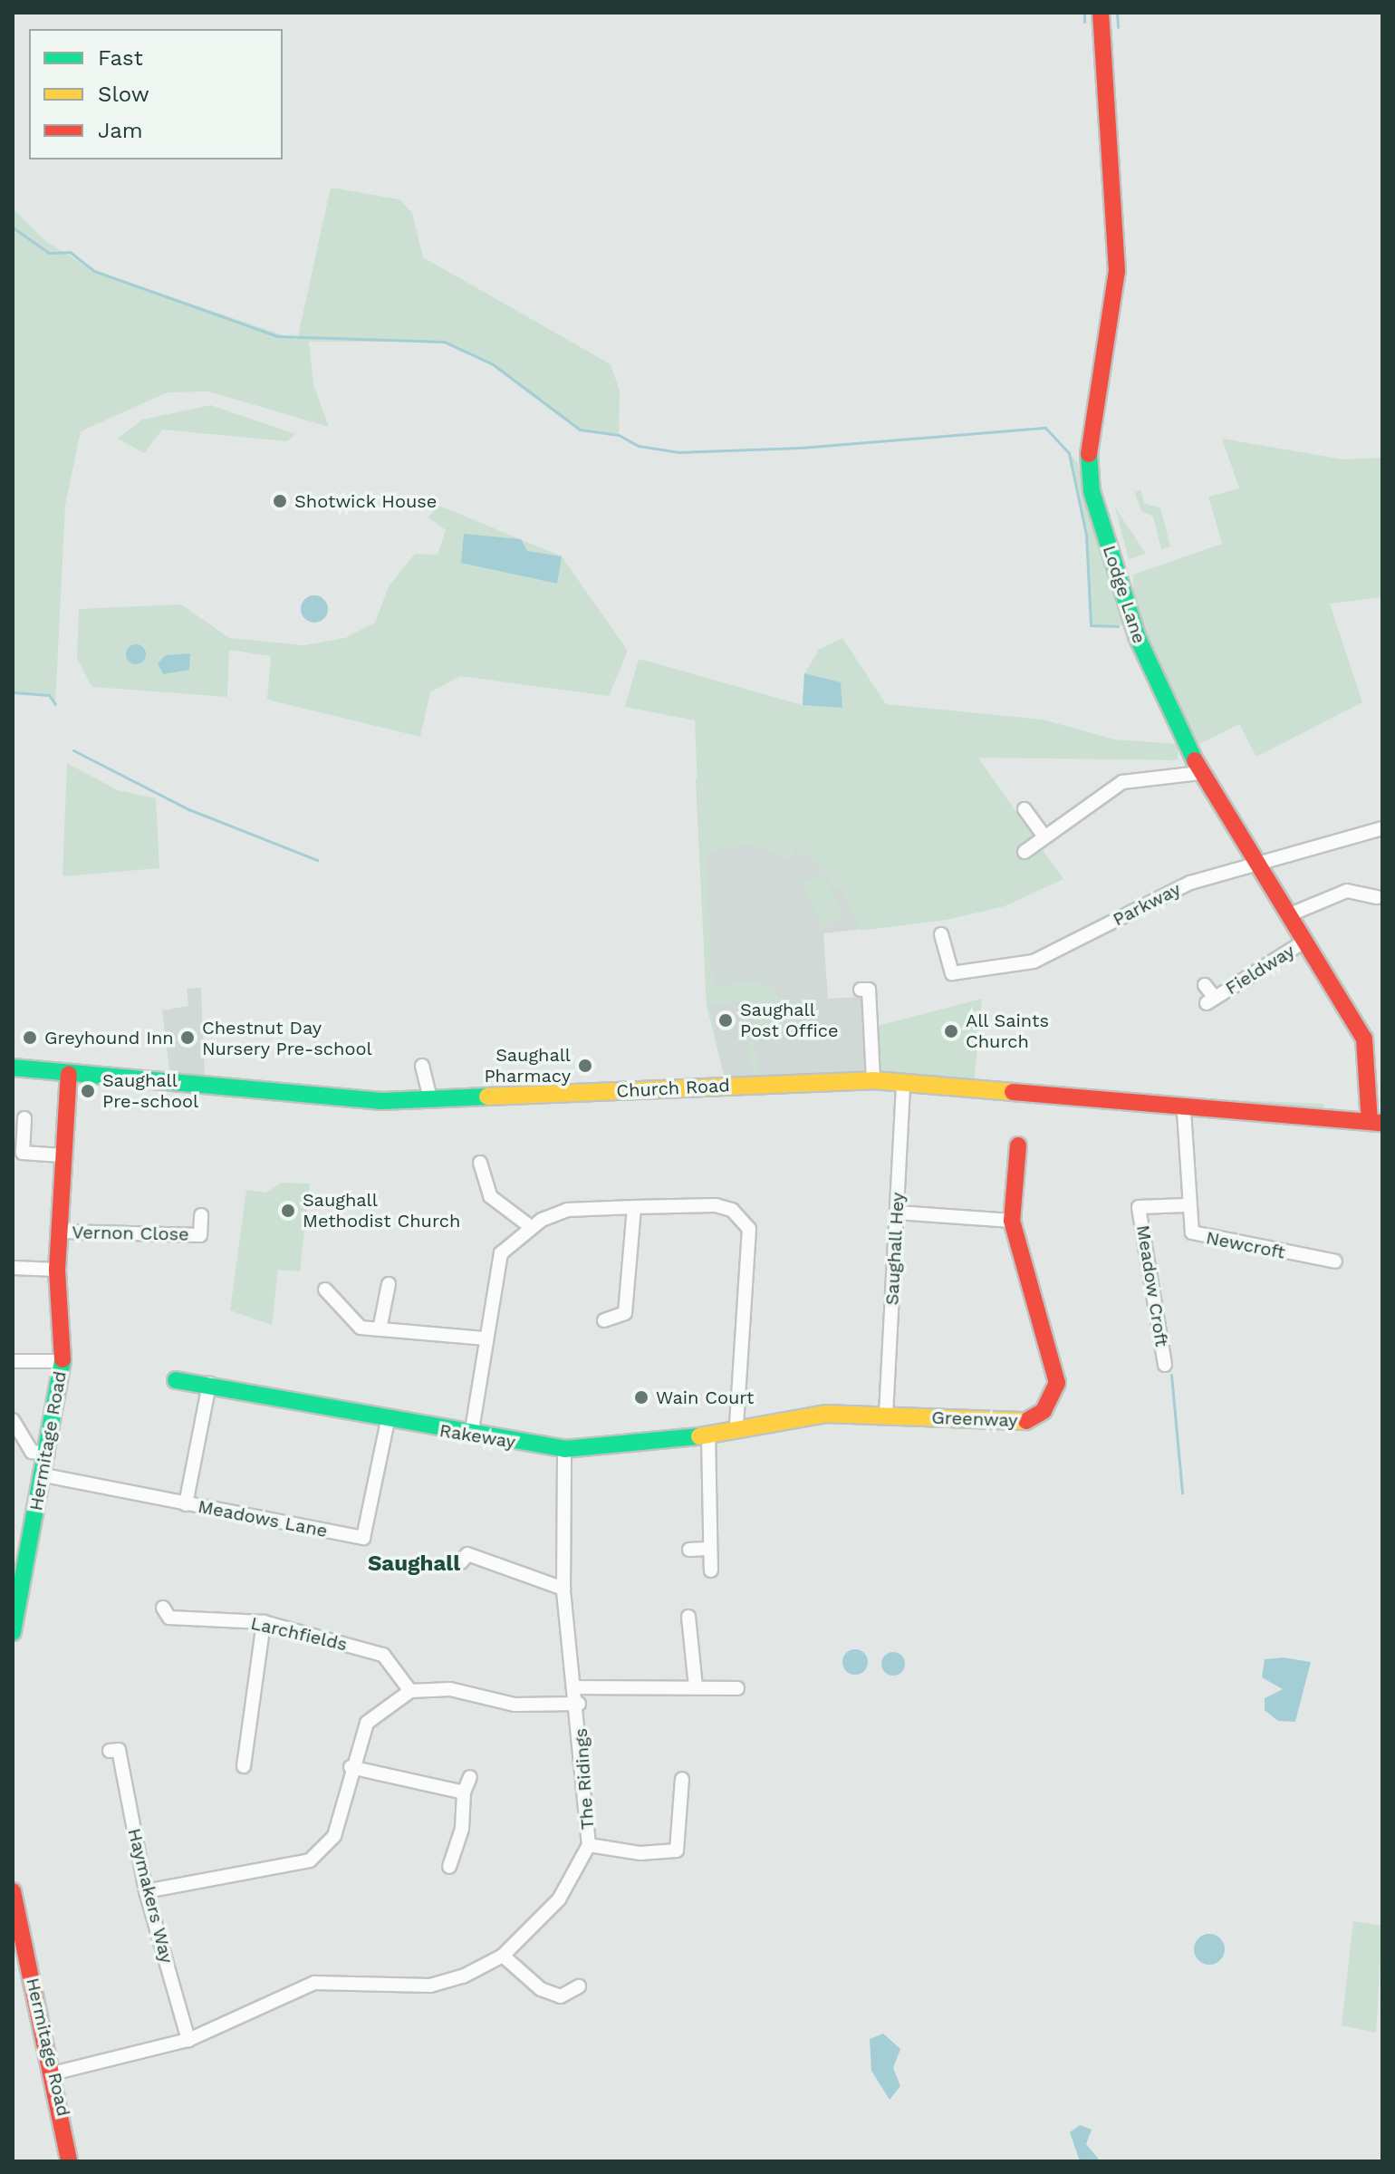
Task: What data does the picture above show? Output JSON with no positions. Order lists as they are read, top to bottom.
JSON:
{
  "streets": {
    "street": [
      "Lodge Lane",
      "Parkway",
      "Fieldway",
      "Church Road",
      "Vernon Close",
      "Newcroft",
      "Saughall Hey",
      "Meadow Croft",
      "Greenway",
      "Rakeway",
      "Hermitage Road",
      "Meadows Lane",
      "Larchfields",
      "The Ridings",
      "Haymakers Way"
    ]
  },
  "crossings": [
    ["Lodge Lane", "Parkway"],
    ["Lodge Lane", "Fieldway"],
    ["Lodge Lane", "Church Road"],
    ["Church Road", "Newcroft"],
    ["Church Road", "Saughall Hey"],
    ["Church Road", "Hermitage Road"],
    ["Vernon Close", "Hermitage Road"],
    ["Newcroft", "Meadow Croft"],
    ["Saughall Hey", "Greenway"],
    ["Greenway", "Rakeway"],
    ["Rakeway", "Meadows Lane"],
    ["Rakeway", "The Ridings"],
    ["Hermitage Road", "Meadows Lane"],
    ["Hermitage Road", "The Ridings"],
    ["The Ridings", "Haymakers Way"]
  ],
  "districts": ["Saughall"],
  "places": [
    "Shotwick House",
    "Saughall Post Office",
    "All Saints Church",
    "Greyhound Inn",
    "Chestnut Day Nursery Pre-school",
    "Saughall Pharmacy",
    "Saughall Pre-school",
    "Saughall Methodist Church",
    "Wain Court"
  ],
  "legend": ["Fast", "Slow", "Jam"]
}
